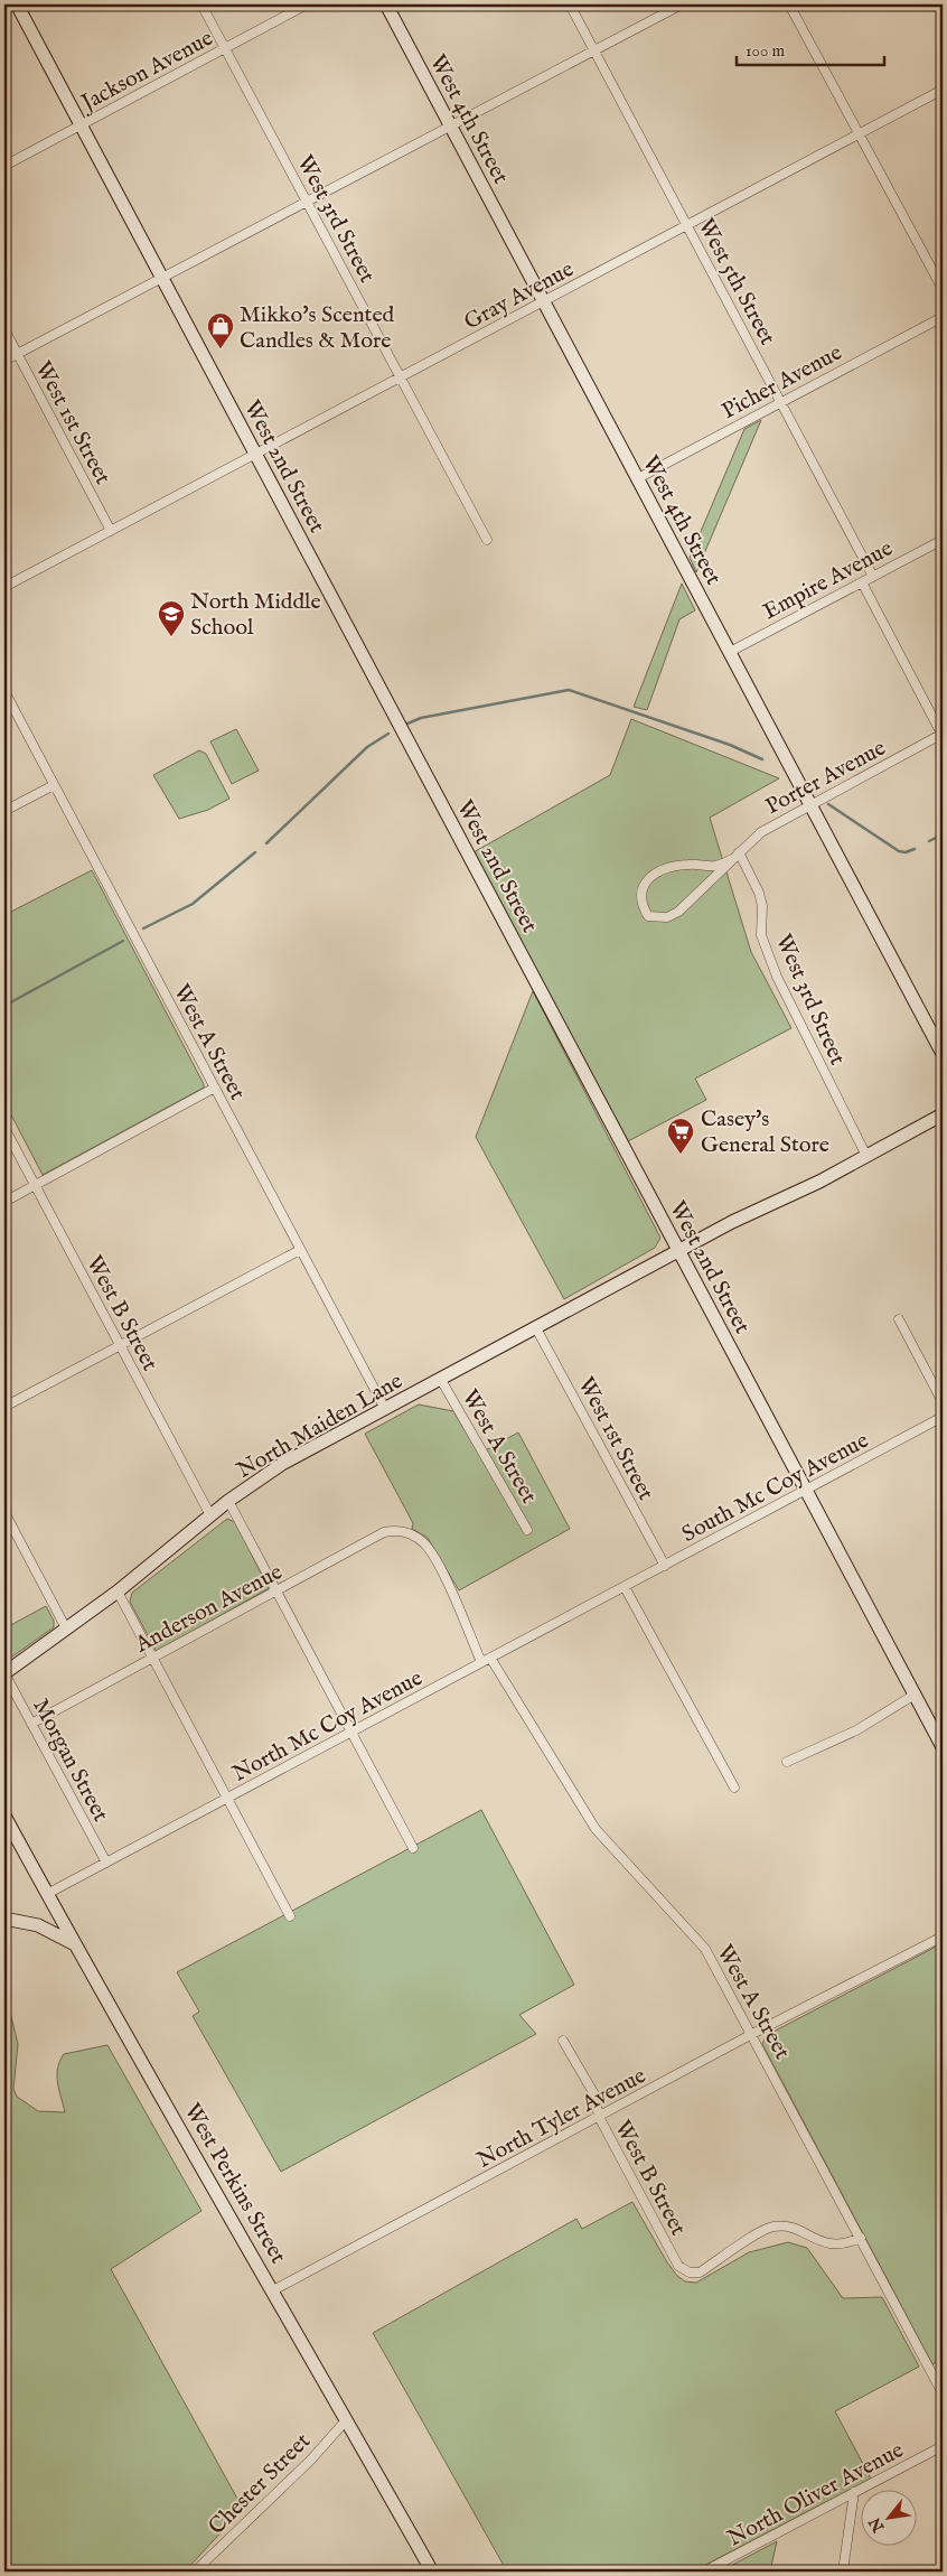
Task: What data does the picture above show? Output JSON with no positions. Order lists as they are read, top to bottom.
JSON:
{
  "streets": {
    "street": [
      "Jackson Avenue",
      "West 4th Street",
      "West 3rd Street",
      "West 5th Street",
      "Gray Avenue",
      "Picher Avenue",
      "West 1st Street",
      "West 2nd Street",
      "Empire Avenue",
      "Porter Avenue",
      "West A Street",
      "West B Street",
      "North Maiden Lane",
      "South Mc Coy Avenue",
      "Anderson Avenue",
      "North Mc Coy Avenue",
      "Morgan Street",
      "North Tyler Avenue",
      "West Perkins Street",
      "Chester Street",
      "North Oliver Avenue"
    ]
  },
  "crossings": [
    ["Jackson Avenue", "West 3rd Street"],
    ["Jackson Avenue", "West 2nd Street"],
    ["West 4th Street", "Gray Avenue"],
    ["West 4th Street", "Picher Avenue"],
    ["West 4th Street", "Empire Avenue"],
    ["West 4th Street", "Porter Avenue"],
    ["West 3rd Street", "Gray Avenue"],
    ["West 3rd Street", "Porter Avenue"],
    ["West 3rd Street", "North Maiden Lane"],
    ["West 5th Street", "Gray Avenue"],
    ["West 5th Street", "Picher Avenue"],
    ["West 5th Street", "Empire Avenue"],
    ["Gray Avenue", "West 1st Street"],
    ["Gray Avenue", "West 2nd Street"],
    ["West 1st Street", "North Maiden Lane"],
    ["West 1st Street", "South Mc Coy Avenue"],
    ["West 2nd Street", "North Maiden Lane"],
    ["West 2nd Street", "South Mc Coy Avenue"],
    ["West A Street", "West B Street"],
    ["West A Street", "North Maiden Lane"],
    ["West A Street", "North Mc Coy Avenue"],
    ["West A Street", "North Tyler Avenue"],
    ["West B Street", "North Maiden Lane"],
    ["West B Street", "North Tyler Avenue"],
    ["North Maiden Lane", "Morgan Street"],
    ["South Mc Coy Avenue", "North Mc Coy Avenue"],
    ["Anderson Avenue", "North Mc Coy Avenue"],
    ["Anderson Avenue", "Morgan Street"],
    ["North Mc Coy Avenue", "Morgan Street"],
    ["North Mc Coy Avenue", "West Perkins Street"],
    ["North Tyler Avenue", "West Perkins Street"],
    ["West Perkins Street", "Chester Street"]
  ],
  "places": {
    "shop": ["Mikko's Scented Candles & More"],
    "school or university": ["North Middle School"],
    "supermarket": ["Casey's General Store"]
  },
  "scale_bar": "100 m",
  "north": "bottom left"
}
